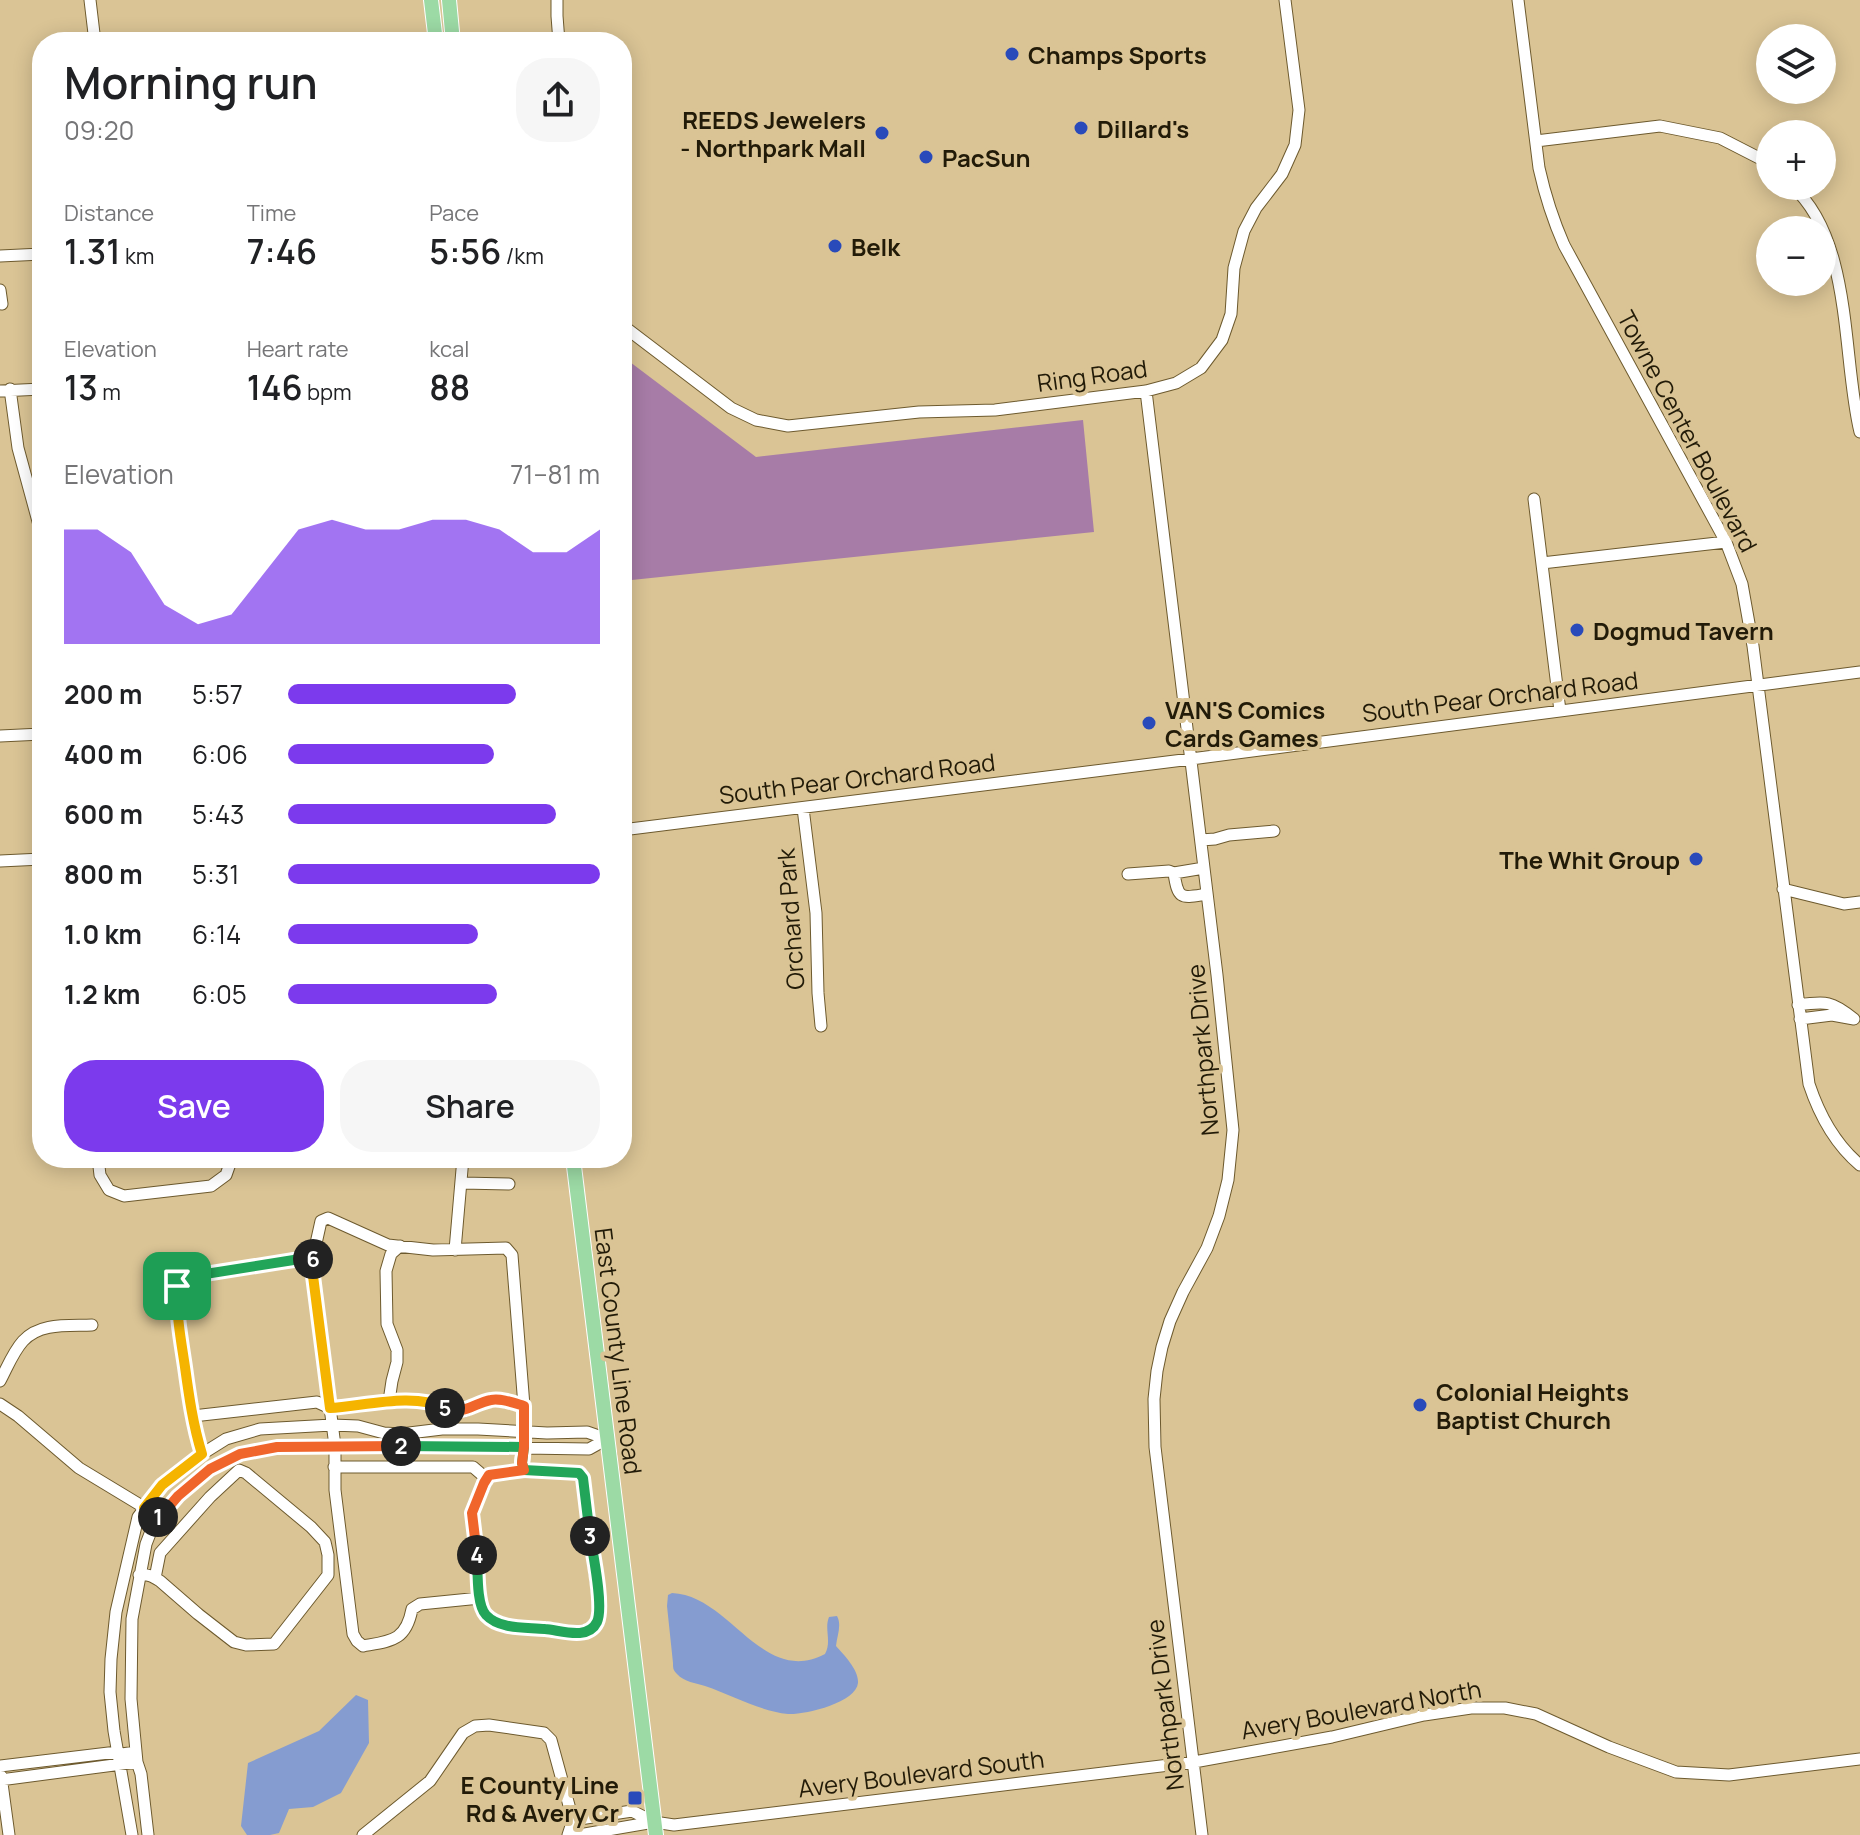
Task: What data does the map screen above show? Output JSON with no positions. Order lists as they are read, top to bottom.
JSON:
{
  "streets": {
    "main road": ["East County Line Road"],
    "street": [
      "Ring Road",
      "Towne Center Boulevard",
      "South Pear Orchard Road",
      "Orchard Park",
      "Northpark Drive",
      "Avery Boulevard North",
      "Avery Boulevard South"
    ]
  },
  "crossings": [
    ["Ring Road", "Northpark Drive"],
    ["Towne Center Boulevard", "South Pear Orchard Road"],
    ["South Pear Orchard Road", "Orchard Park"],
    ["South Pear Orchard Road", "Northpark Drive"],
    ["Northpark Drive", "Avery Boulevard North"],
    ["Northpark Drive", "Avery Boulevard South"],
    ["East County Line Road", "Avery Boulevard South"],
    ["Avery Boulevard North", "Avery Boulevard South"]
  ],
  "places": {
    "other": [
      "Champs Sports",
      "Dillard's",
      "REEDS Jewelers - Northpark Mall",
      "PacSun",
      "Belk",
      "Dogmud Tavern",
      "VAN'S Comics Cards Games",
      "The Whit Group",
      "Colonial Heights Baptist Church"
    ],
    "transit": ["E County Line Rd & Avery Cr"]
  },
  "page": {
    "map_buttons": ["+", "−"],
    "heading": ["Morning run", "09:20"],
    "stats": [
      ["Distance", "1.31 km"],
      ["Time", "7:46"],
      ["Pace", "5:56 /km"],
      ["Elevation", "13 m"],
      ["Heart rate", "146 bpm"],
      ["kcal", "88"]
    ],
    "chart": ["Elevation", "71–81 m"],
    "list": [
      {
        "name": "200 m",
        "note": "5:57"
      },
      {
        "name": "400 m",
        "note": "6:06"
      },
      {
        "name": "600 m",
        "note": "5:43"
      },
      {
        "name": "800 m",
        "note": "5:31"
      },
      {
        "name": "1.0 km",
        "note": "6:14"
      },
      {
        "name": "1.2 km",
        "note": "6:05"
      }
    ],
    "buttons": ["Save", "Share"],
    "pins": [
      "6",
      "5",
      "2",
      "1",
      "3",
      "4"
    ]
  }
}
